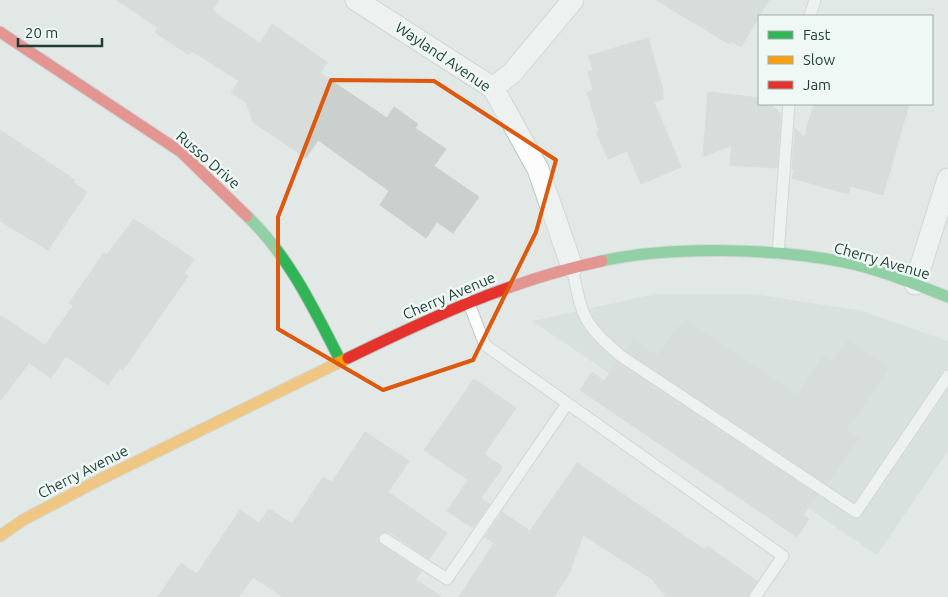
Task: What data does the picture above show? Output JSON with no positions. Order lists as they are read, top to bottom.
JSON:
{
  "streets": {
    "street": ["Wayland Avenue", "Russo Drive", "Cherry Avenue"]
  },
  "crossings": [
    ["Wayland Avenue", "Cherry Avenue"],
    ["Russo Drive", "Cherry Avenue"]
  ],
  "legend": ["Fast", "Slow", "Jam"],
  "scale_bar": "20 m"
}
